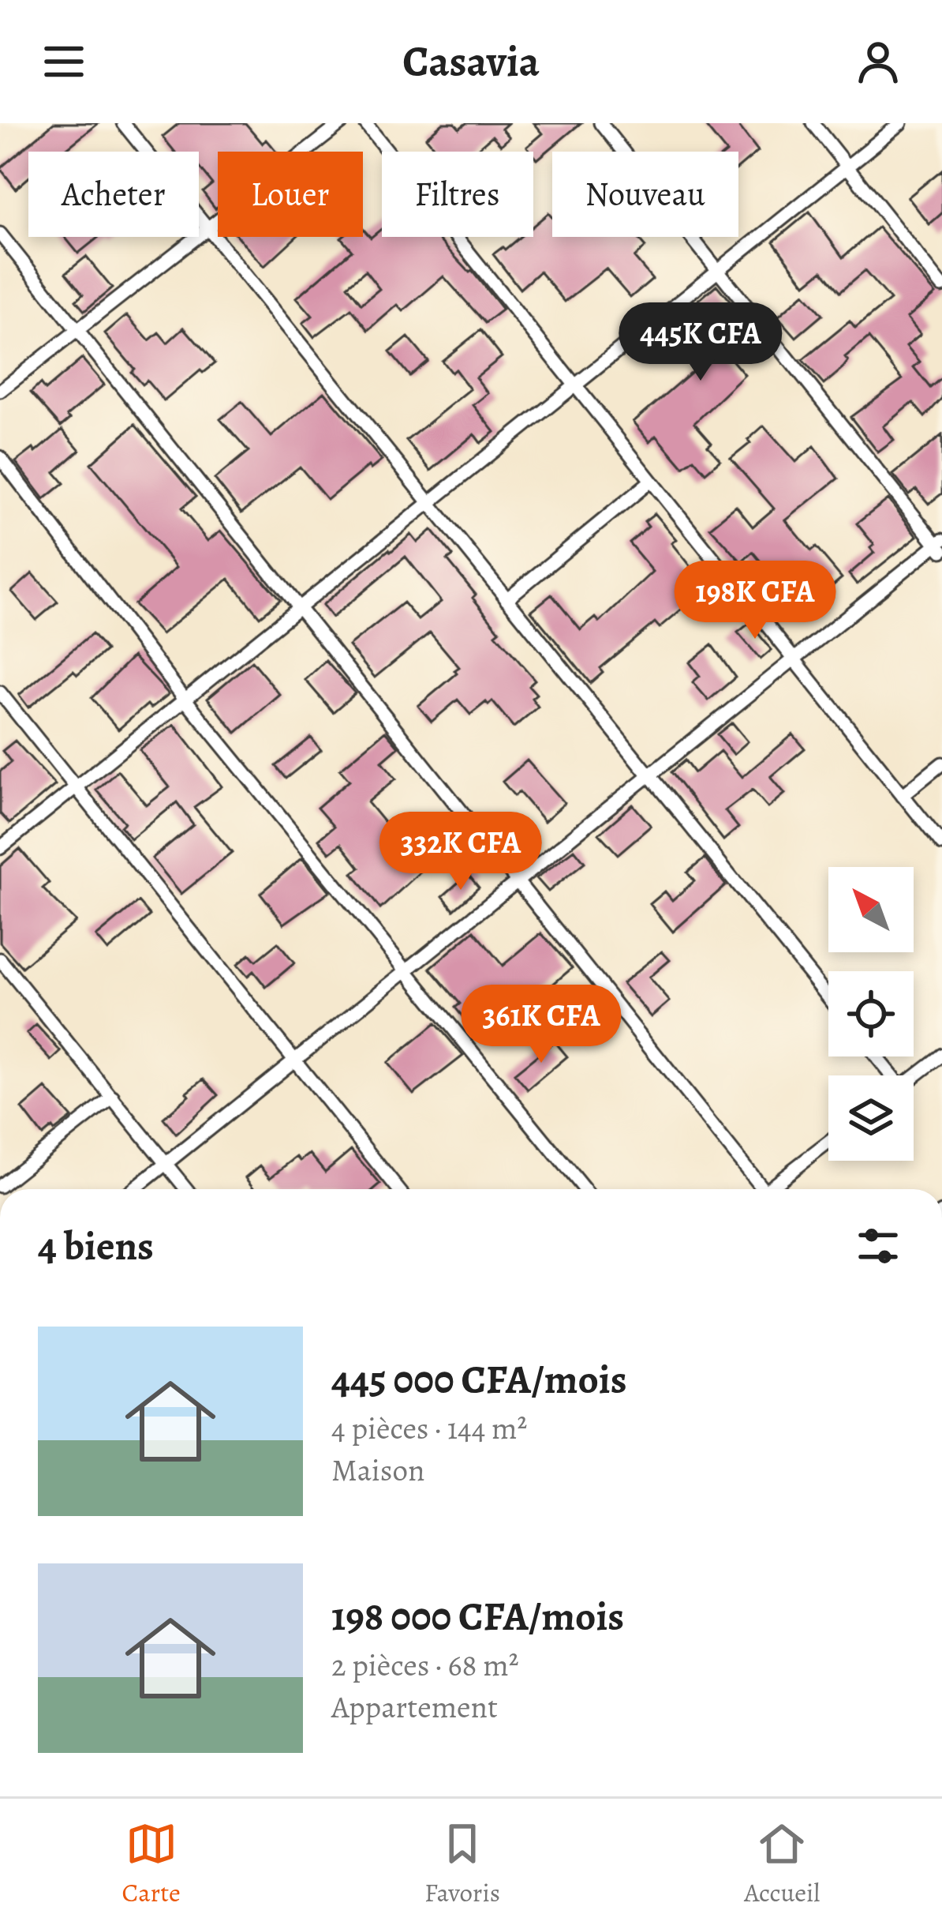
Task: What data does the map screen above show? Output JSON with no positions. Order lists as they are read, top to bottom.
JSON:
{
  "north": "top left",
  "page": {
    "header": "Casavia",
    "chip": [
      "Acheter",
      "Louer",
      "Filtres",
      "Nouveau"
    ],
    "price": [
      "445K CFA",
      "198K CFA",
      "332K CFA",
      "361K CFA"
    ],
    "heading": "4 biens",
    "list": [
      {
        "name": "445 000 CFA/mois",
        "note": "4 pièces · 144 m² · Maison"
      },
      {
        "name": "198 000 CFA/mois",
        "note": "2 pièces · 68 m² · Appartement"
      }
    ],
    "tabs": ["Carte", "Favoris", "Accueil"]
  }
}
